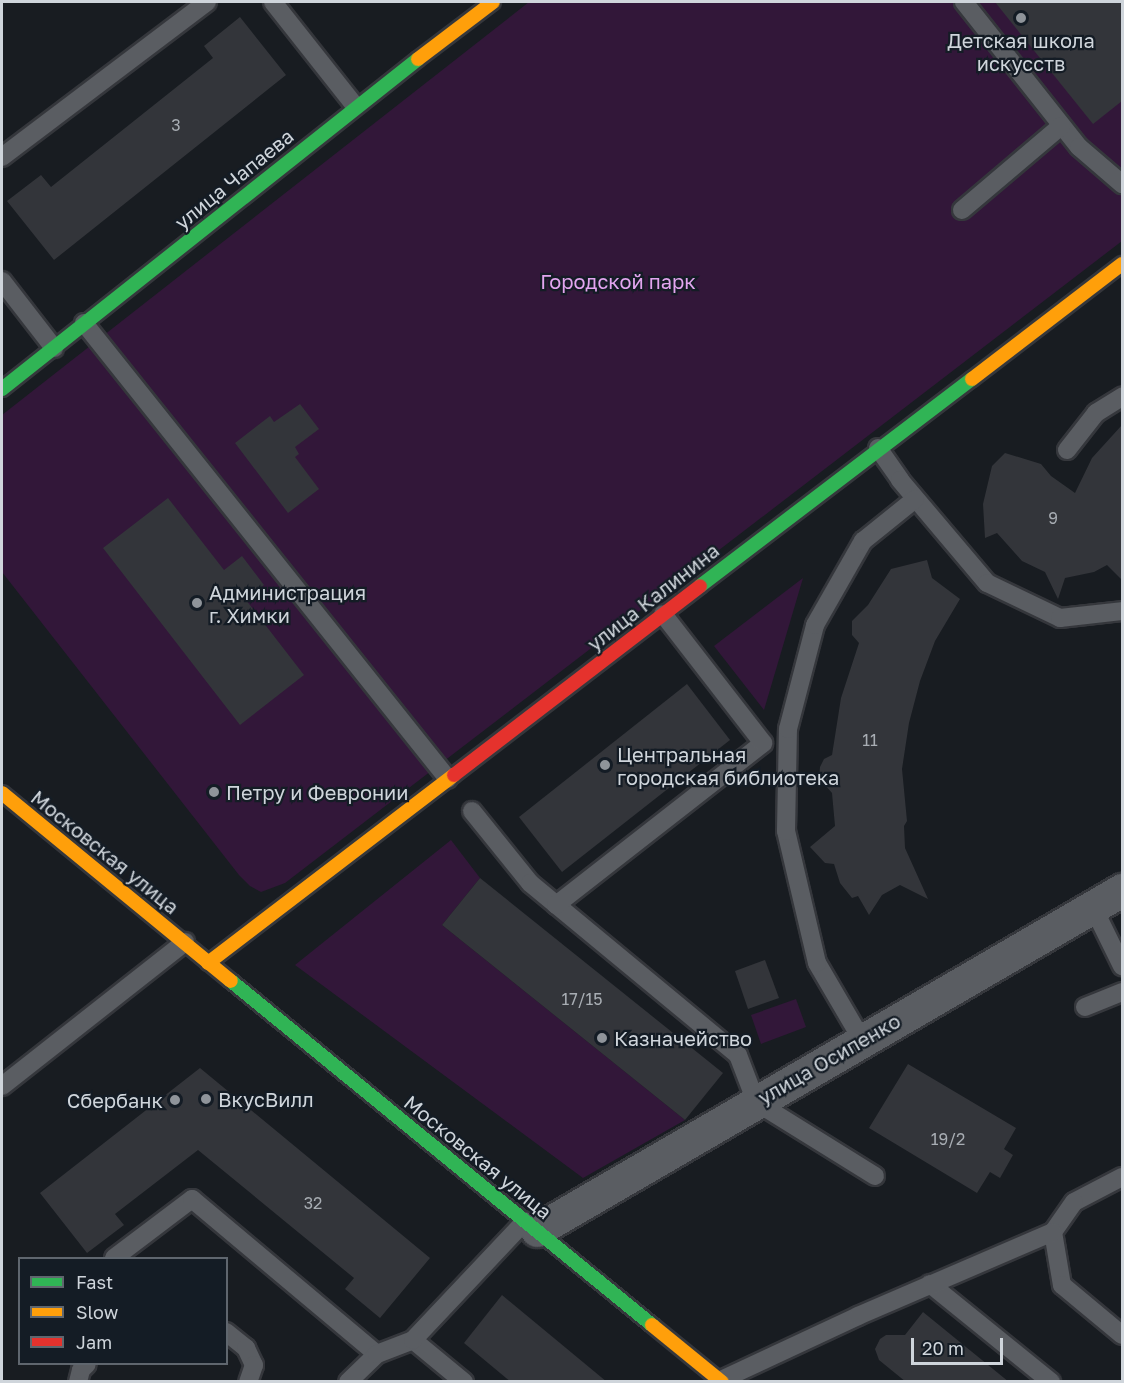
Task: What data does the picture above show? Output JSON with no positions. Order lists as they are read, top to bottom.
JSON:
{
  "streets": {
    "street": [
      "улица Чапаева",
      "улица Калинина",
      "Московская улица",
      "улица Осипенко"
    ]
  },
  "crossings": [
    ["улица Калинина", "Московская улица"],
    ["Московская улица", "улица Осипенко"]
  ],
  "parks": ["Городской парк"],
  "places": [
    "Детская школа искусств",
    "Администрация г. Химки",
    "Центральная городская библиотека",
    "Петру и Февронии",
    "Казначейство",
    "ВкусВилл",
    "Сбербанк"
  ],
  "house_numbers": [
    "3",
    "9",
    "11",
    "17/15",
    "19/2",
    "32"
  ],
  "legend": ["Fast", "Slow", "Jam"],
  "scale_bar": "20 m"
}
